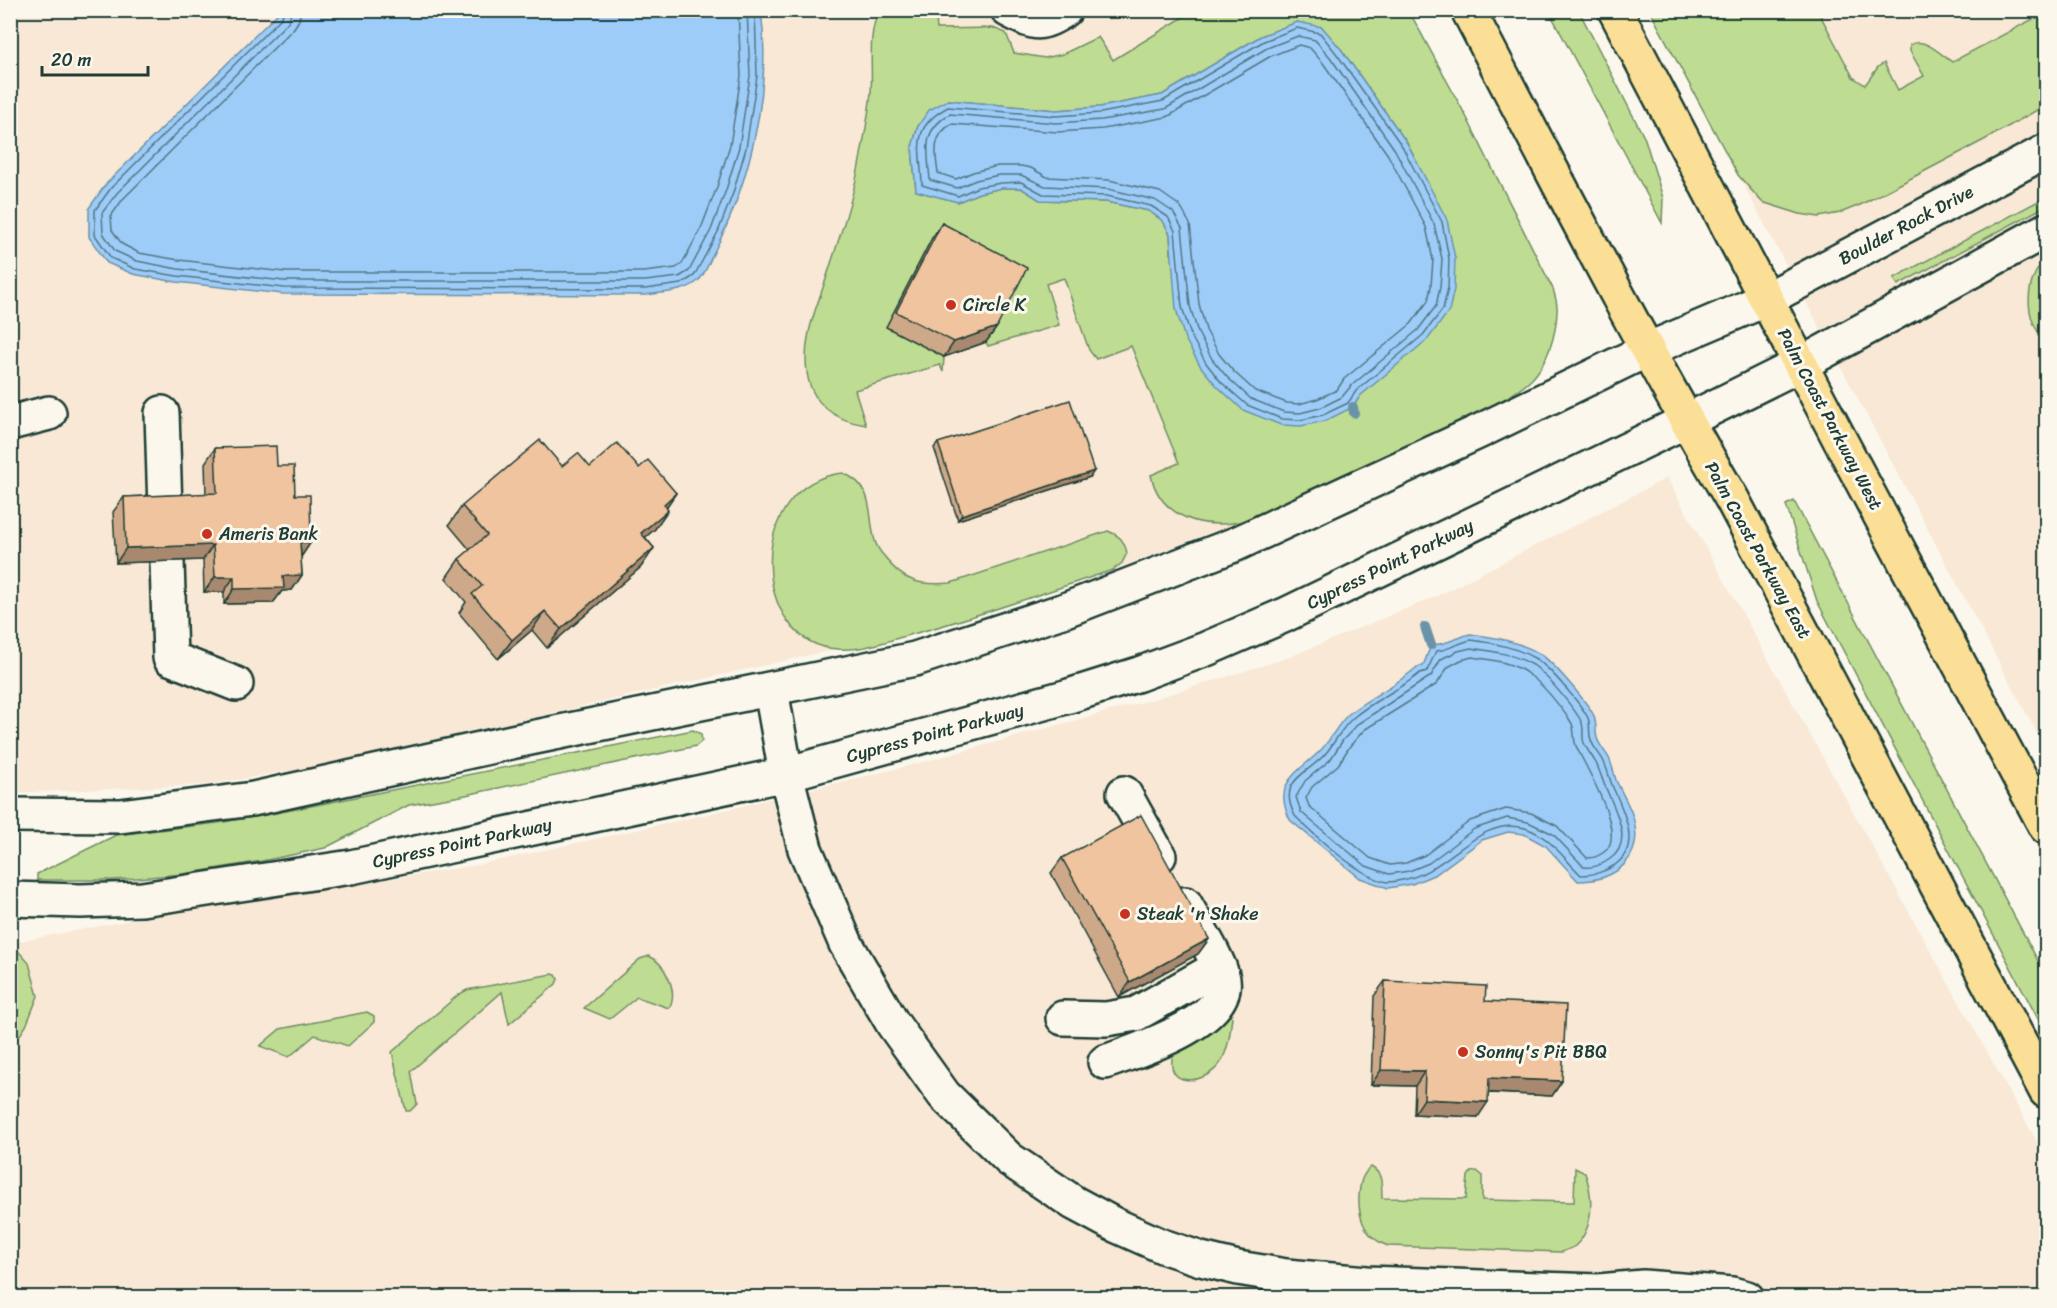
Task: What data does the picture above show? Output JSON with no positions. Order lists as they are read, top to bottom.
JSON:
{
  "streets": {
    "main road": ["Palm Coast Parkway West", "Palm Coast Parkway East"],
    "street": ["Boulder Rock Drive", "Cypress Point Parkway"]
  },
  "crossings": [
    ["Boulder Rock Drive", "Palm Coast Parkway West"],
    ["Palm Coast Parkway West", "Cypress Point Parkway"],
    ["Palm Coast Parkway East", "Cypress Point Parkway"]
  ],
  "places": [
    "Circle K",
    "Ameris Bank",
    "Steak 'n Shake",
    "Sonny's Pit BBQ"
  ],
  "scale_bar": "20 m"
}
